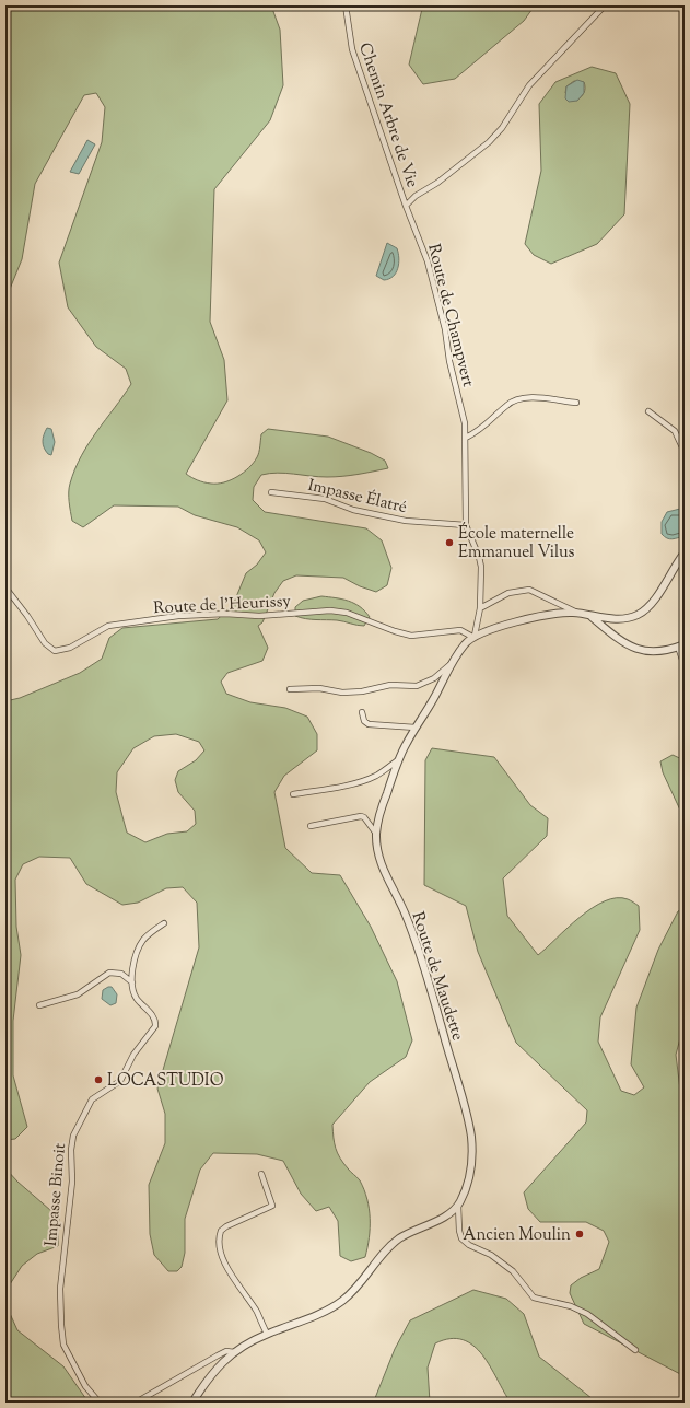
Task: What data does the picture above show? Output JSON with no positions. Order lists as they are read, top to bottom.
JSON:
{
  "streets": {
    "street": [
      "Chemin Arbre de Vie",
      "Route de Champvert",
      "Impasse Élatré",
      "Route de l'Heurissy",
      "Route de Maudette",
      "Impasse Binoit"
    ]
  },
  "crossings": [
    ["Chemin Arbre de Vie", "Route de Champvert"],
    ["Route de Champvert", "Impasse Élatré"],
    ["Route de Champvert", "Route de l'Heurissy"],
    ["Route de Champvert", "Route de Maudette"],
    ["Route de l'Heurissy", "Route de Maudette"]
  ],
  "places": ["École maternelle Emmanuel Vilus", "LOCASTUDIO", "Ancien Moulin"]
}
